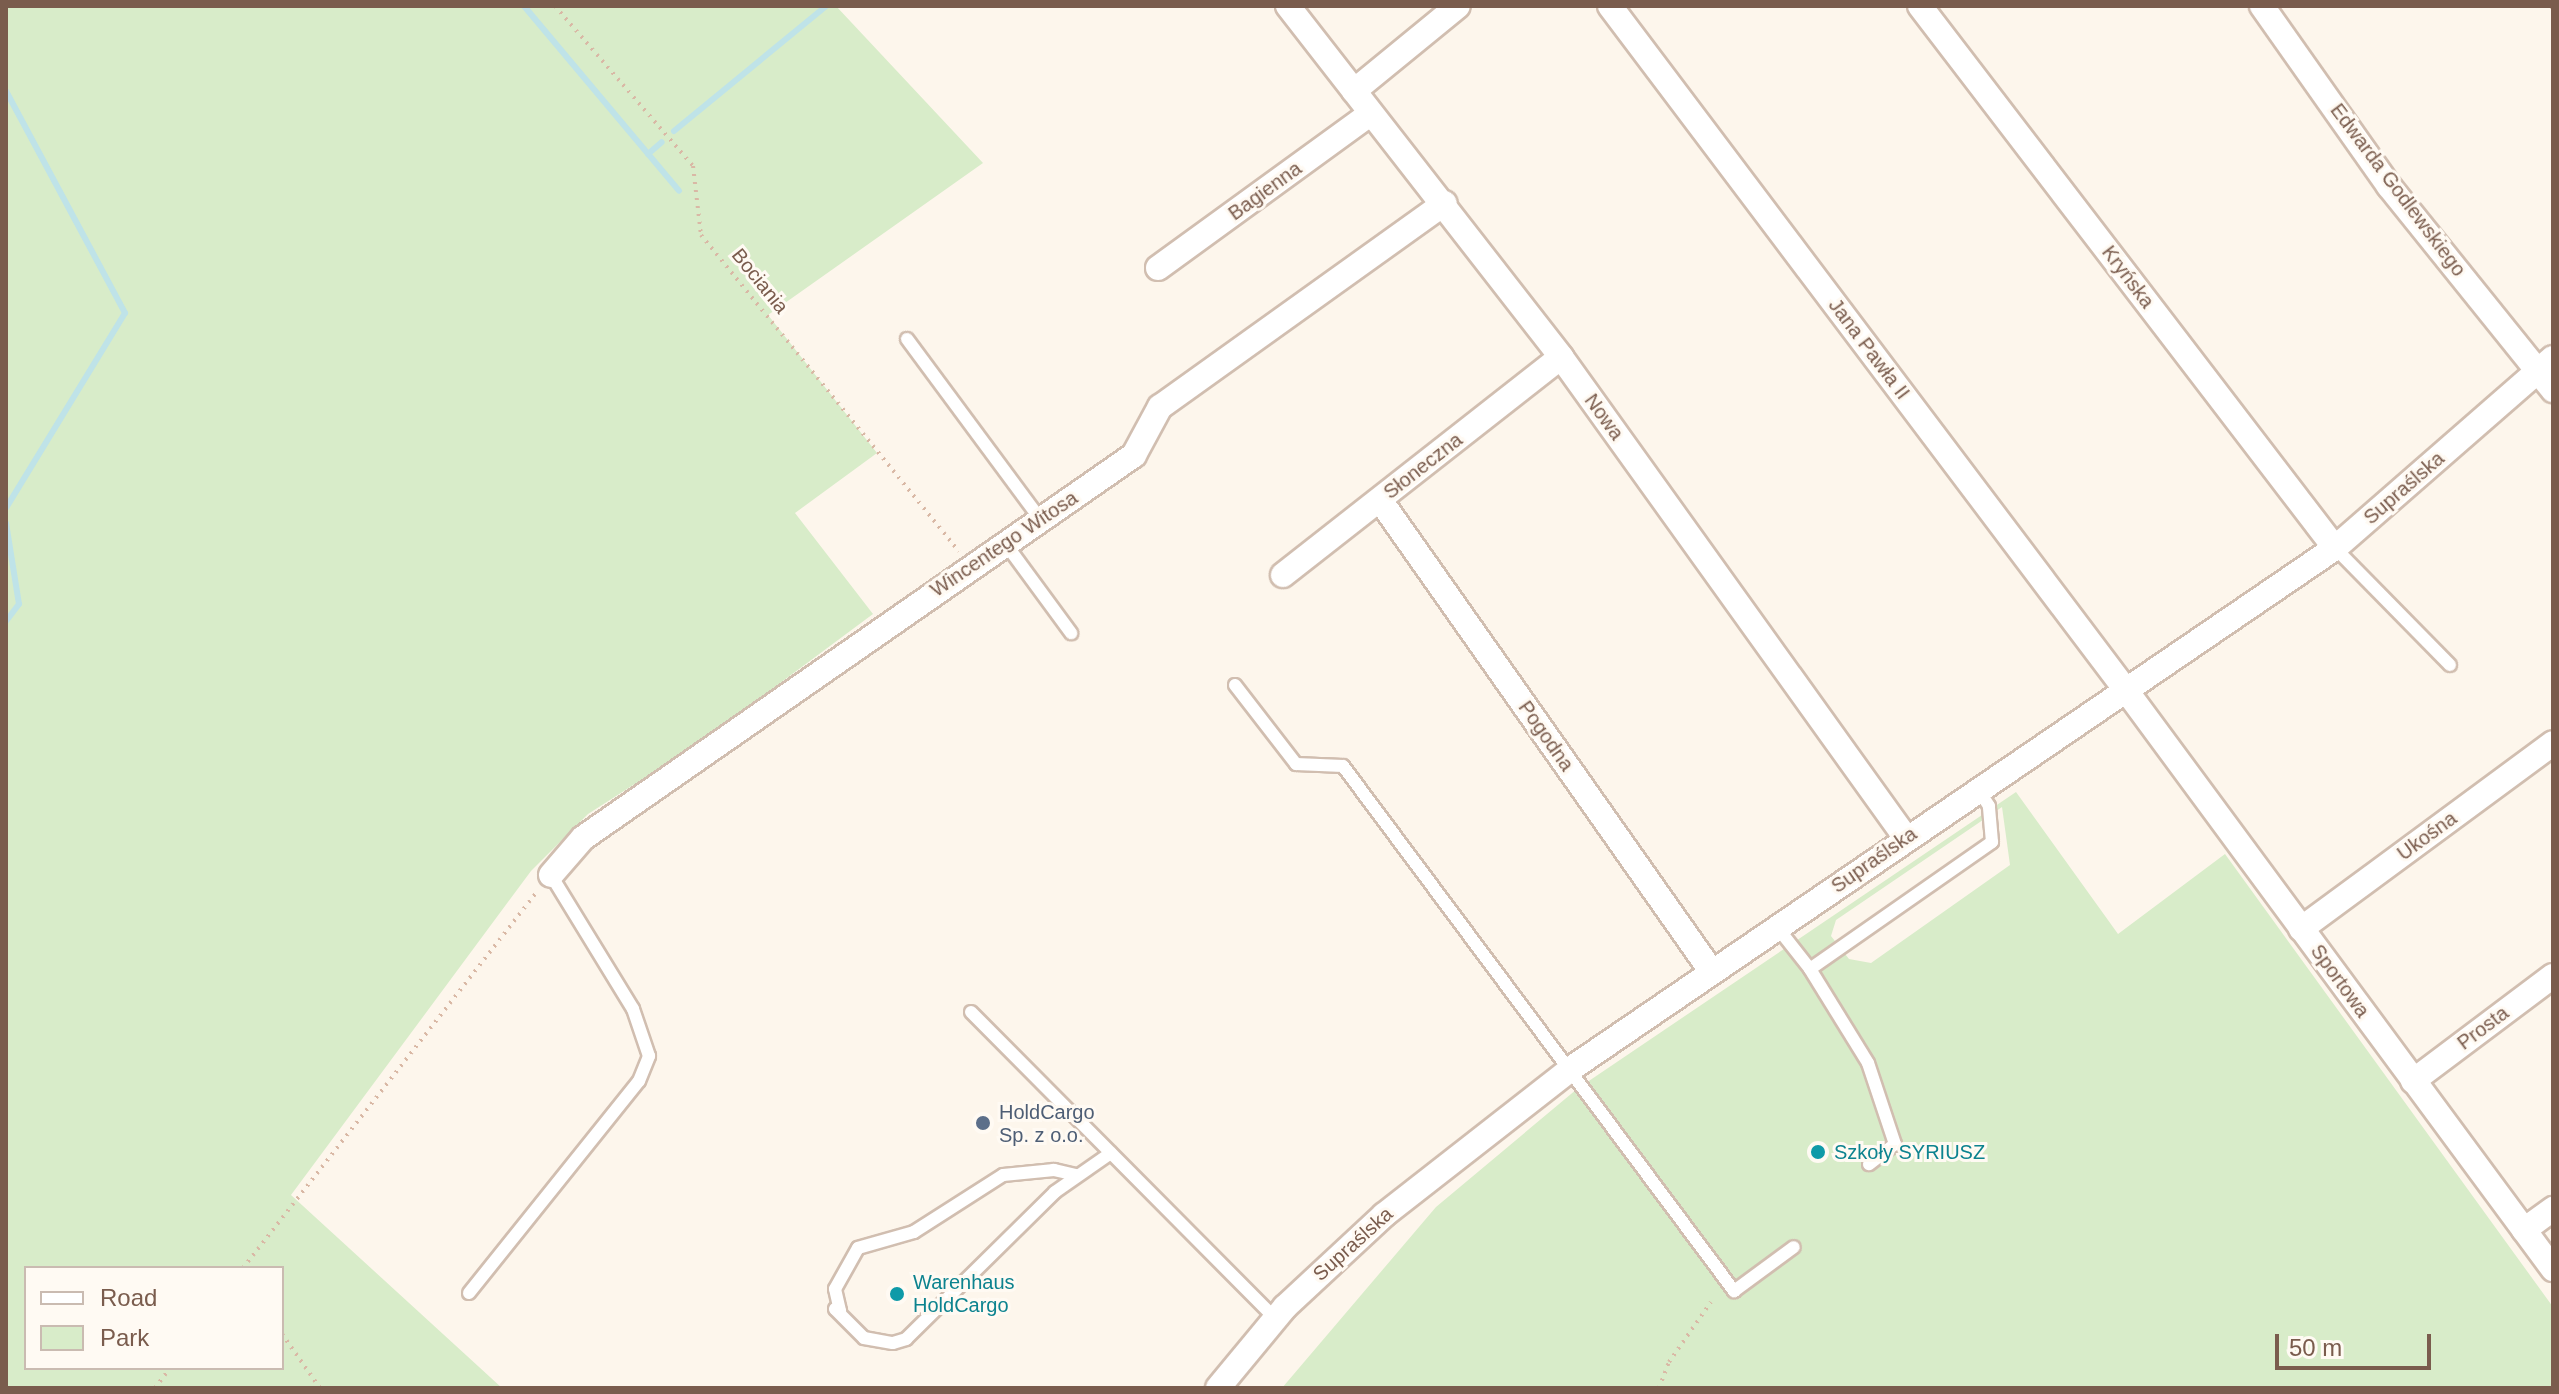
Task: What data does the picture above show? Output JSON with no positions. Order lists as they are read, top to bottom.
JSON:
{
  "streets": {
    "street": [
      "Edwarda Godlewskiego",
      "Bagienna",
      "Kryńska",
      "Jana Pawła II",
      "Nowa",
      "Słoneczna",
      "Supraślska",
      "Wincentego Witosa",
      "Pogodna",
      "Ukośna",
      "Sportowa",
      "Prosta"
    ],
    "path": ["Bociania"]
  },
  "crossings": [
    ["Edwarda Godlewskiego", "Supraślska"],
    ["Bagienna", "Nowa"],
    ["Kryńska", "Supraślska"],
    ["Bociania", "Wincentego Witosa"],
    ["Jana Pawła II", "Supraślska"],
    ["Jana Pawła II", "Sportowa"],
    ["Nowa", "Słoneczna"],
    ["Nowa", "Supraślska"],
    ["Nowa", "Wincentego Witosa"],
    ["Słoneczna", "Pogodna"],
    ["Supraślska", "Pogodna"],
    ["Supraślska", "Sportowa"],
    ["Ukośna", "Sportowa"],
    ["Sportowa", "Prosta"]
  ],
  "places": ["HoldCargo Sp. z o.o.", "Szkoły SYRIUSZ", "Warenhaus HoldCargo"],
  "legend": ["Road", "Park"],
  "scale_bar": "50 m"
}
